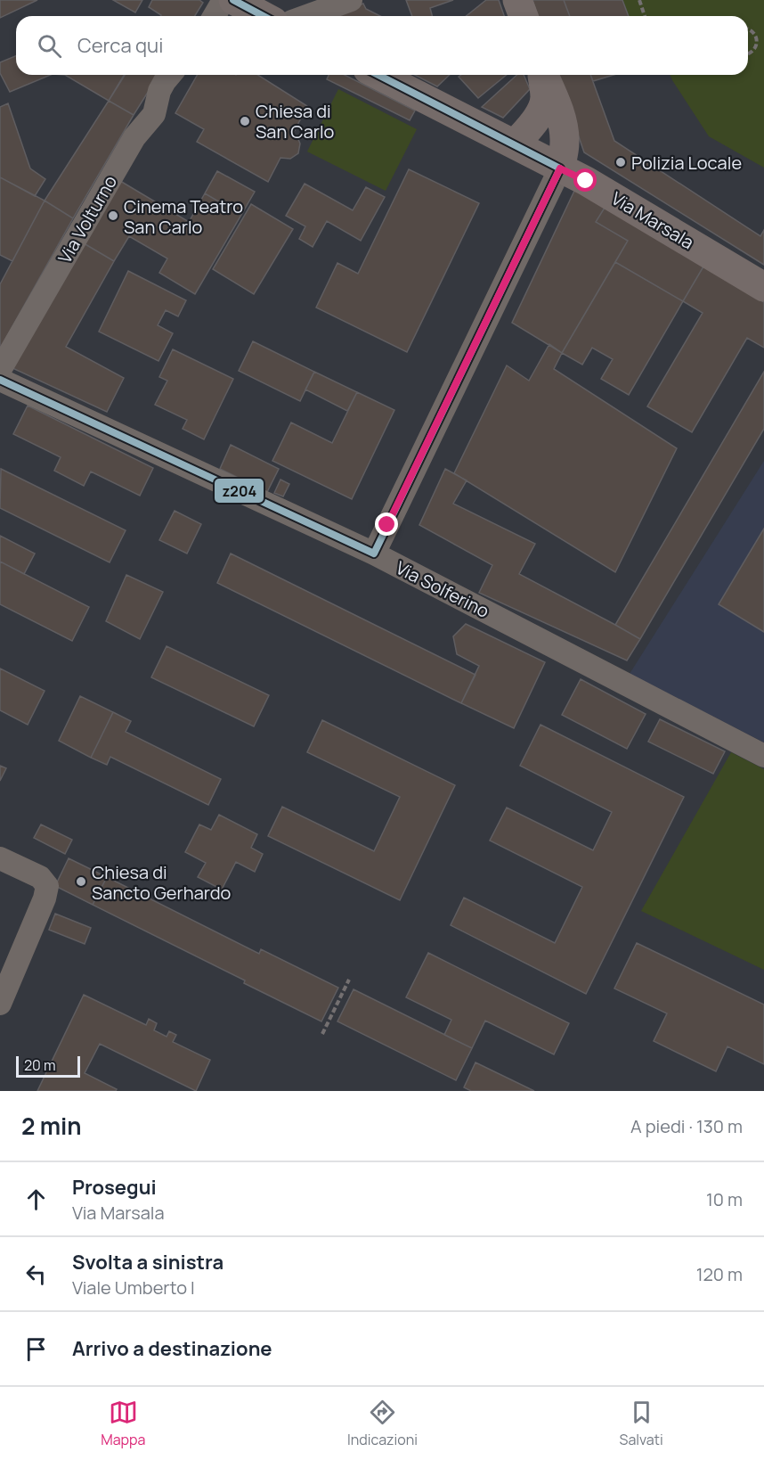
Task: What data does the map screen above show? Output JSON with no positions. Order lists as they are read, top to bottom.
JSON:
{
  "streets": {
    "street": ["Via Volturno", "Via Marsala", "Via Solferino"]
  },
  "places": [
    "Chiesa di San Carlo",
    "Polizia Locale",
    "Cinema Teatro San Carlo",
    "Chiesa di Sancto Gerhardo"
  ],
  "lines": ["transit line z204"],
  "scale_bar": "20 m",
  "page": {
    "search": "Cerca qui",
    "scale": "20 m",
    "heading": ["2 min", "A piedi · 130 m"],
    "list": [
      ["Prosegui", "Via Marsala", "10 m"],
      ["Svolta a sinistra", "Viale Umberto I", "120 m"],
      "Arrivo a destinazione"
    ],
    "nav": ["Mappa", "Indicazioni", "Salvati"]
  }
}
